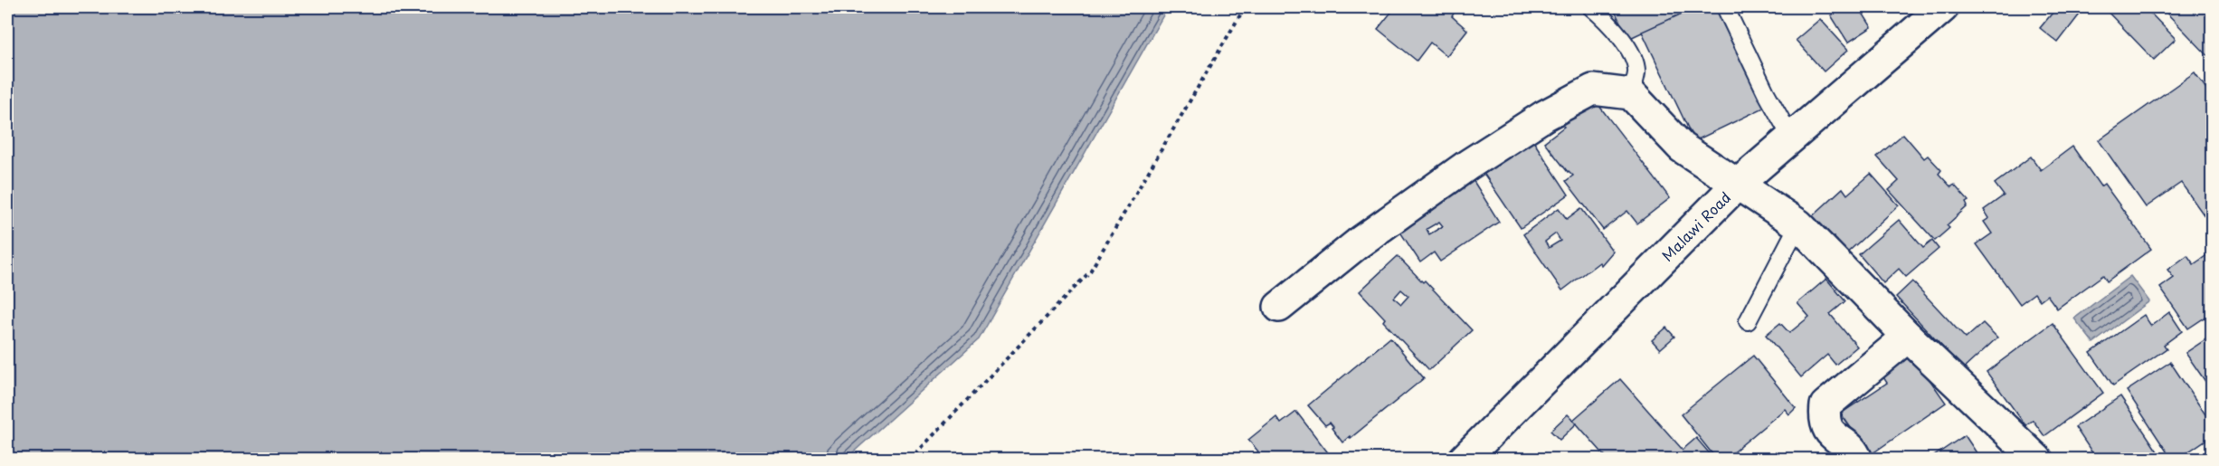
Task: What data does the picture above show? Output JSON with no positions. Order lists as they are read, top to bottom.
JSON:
{
  "streets": {
    "street": ["Malawi Road"]
  }
}
